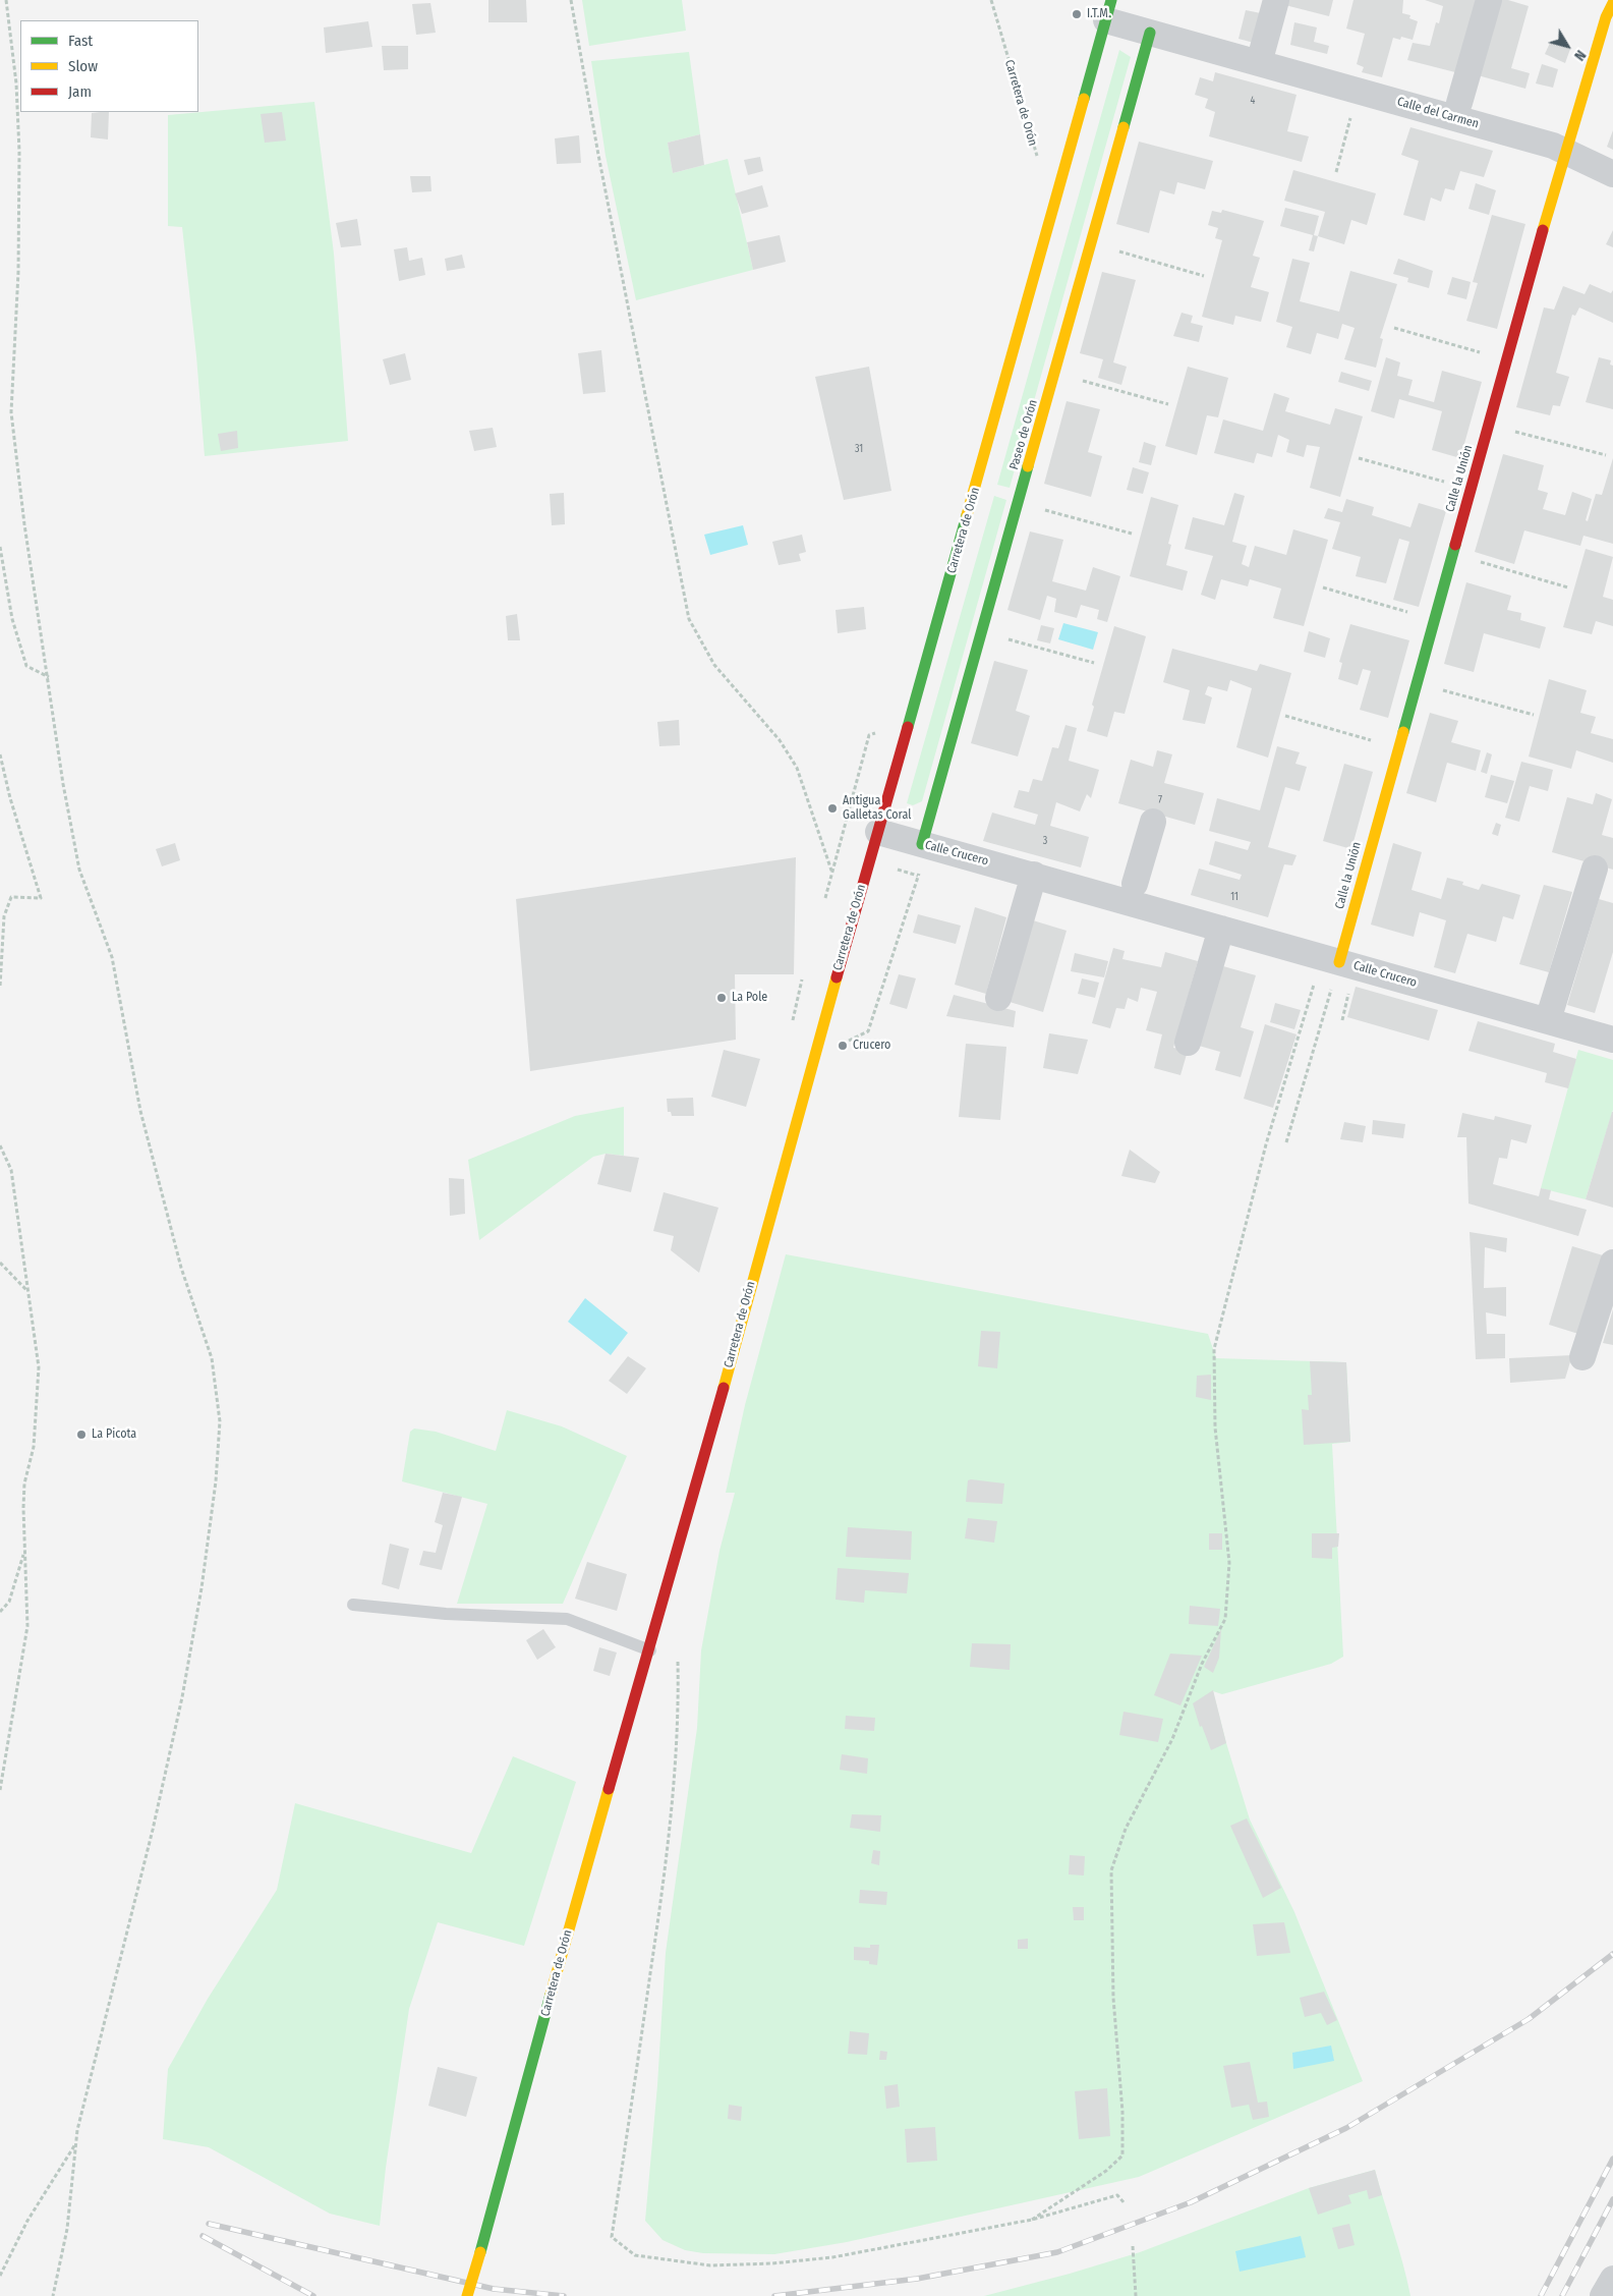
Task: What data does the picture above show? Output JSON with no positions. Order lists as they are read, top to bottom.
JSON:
{
  "streets": {
    "street": [
      "Carretera de Orón",
      "Calle del Carmen",
      "Paseo de Orón",
      "Calle la Unión",
      "Calle Crucero"
    ]
  },
  "crossings": [
    ["Carretera de Orón", "Calle del Carmen"],
    ["Carretera de Orón", "Calle Crucero"],
    ["Calle del Carmen", "Paseo de Orón"],
    ["Calle del Carmen", "Calle la Unión"],
    ["Paseo de Orón", "Calle Crucero"],
    ["Calle la Unión", "Calle Crucero"]
  ],
  "places": [
    "I.T.M.",
    "Antigua Galletas Coral",
    "La Pole",
    "Crucero",
    "La Picota"
  ],
  "house_numbers": [
    "4",
    "31",
    "7",
    "3",
    "11"
  ],
  "legend": ["Fast", "Slow", "Jam"],
  "north": "bottom right"
}
